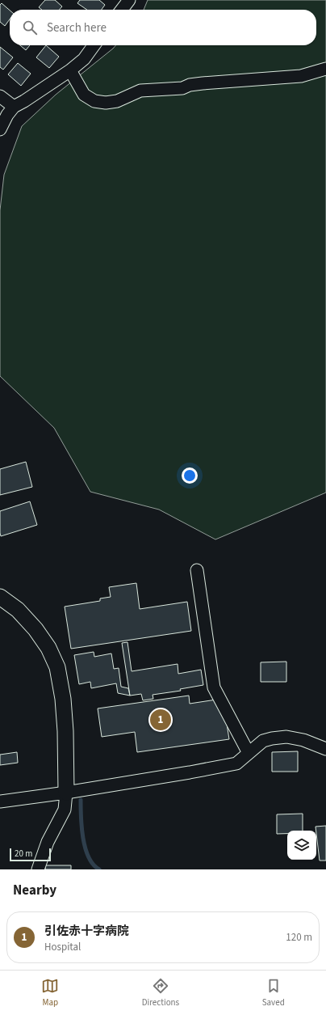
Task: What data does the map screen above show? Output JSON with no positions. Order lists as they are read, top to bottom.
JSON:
{
  "scale_bar": "20 m",
  "page": {
    "search": "Search here",
    "pins": "1",
    "scale": "20 m",
    "heading": "Nearby",
    "list": [
      {
        "mark": "1",
        "name": "引佐赤十字病院",
        "note": "Hospital",
        "value": "120 m"
      }
    ],
    "nav": ["Map", "Directions", "Saved"]
  }
}
